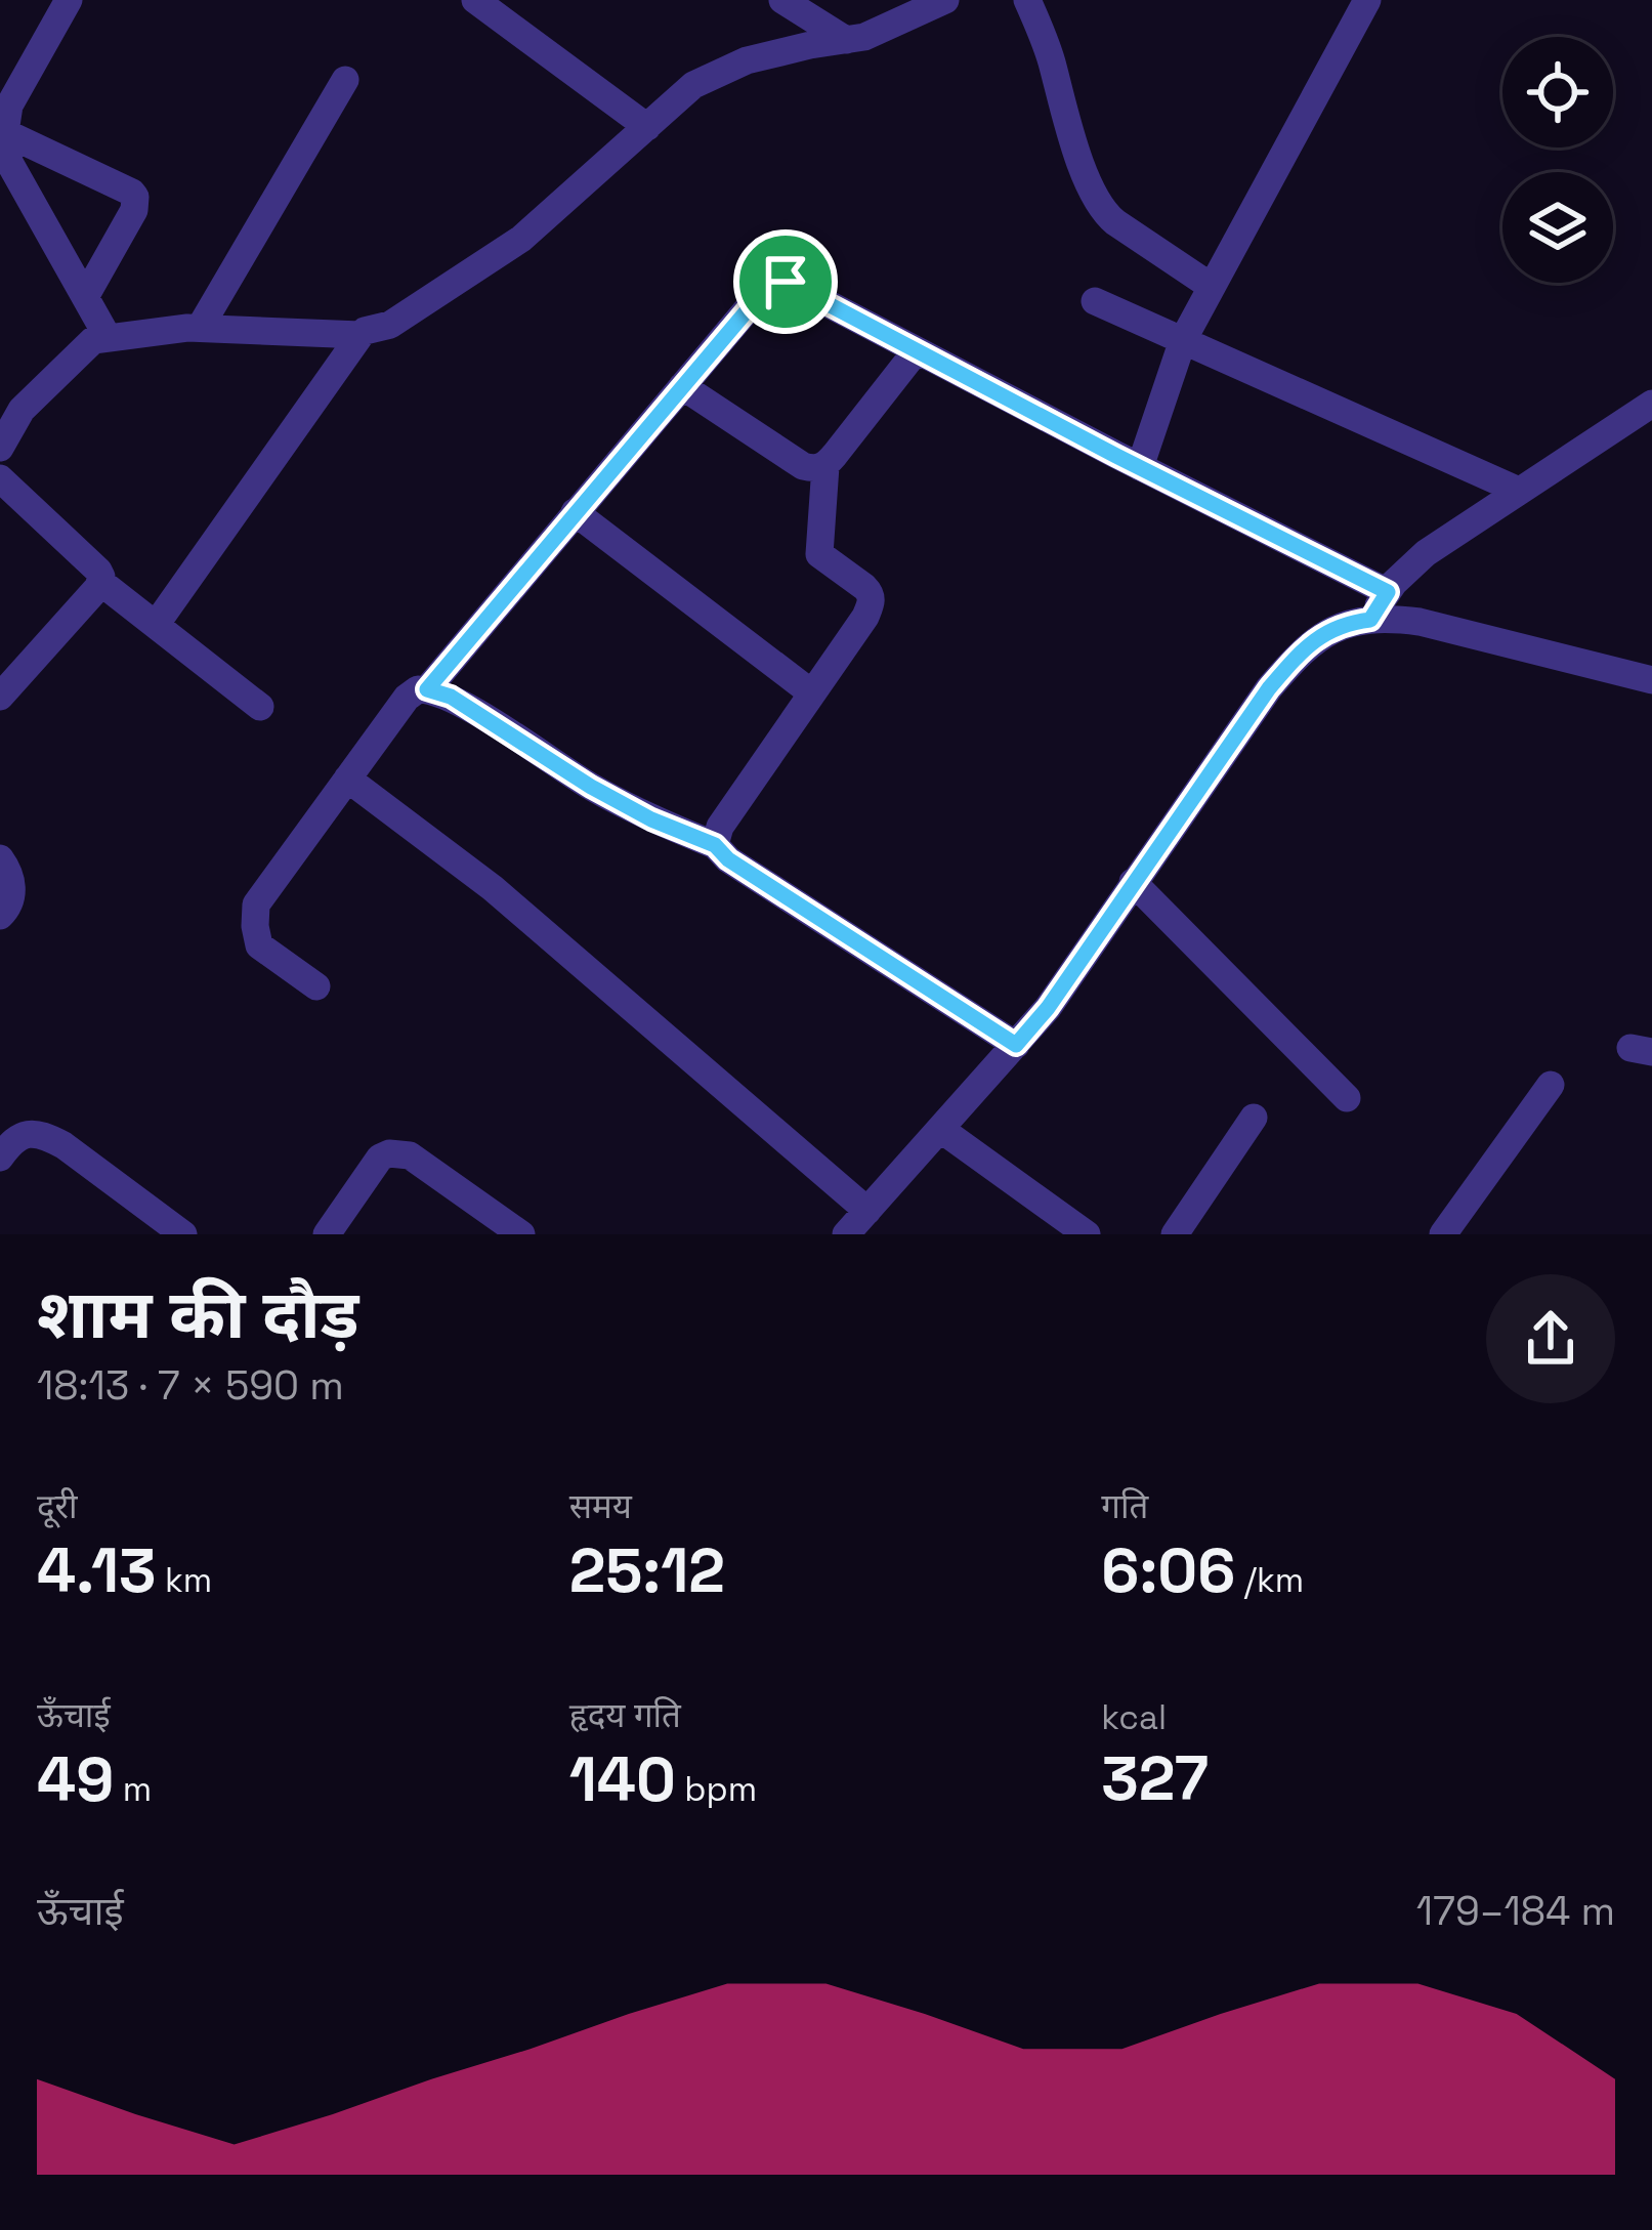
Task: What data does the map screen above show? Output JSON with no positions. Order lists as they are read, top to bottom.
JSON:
{
  "page": {
    "heading": ["शाम की दौड़", "18:13 · 7 × 590 m"],
    "stats": [
      ["दूरी", "4.13 km"],
      ["समय", "25:12"],
      ["गति", "6:06 /km"],
      ["ऊँचाई", "49 m"],
      ["हृदय गति", "140 bpm"],
      ["kcal", "327"]
    ],
    "chart": ["ऊँचाई", "179–184 m"]
  }
}
